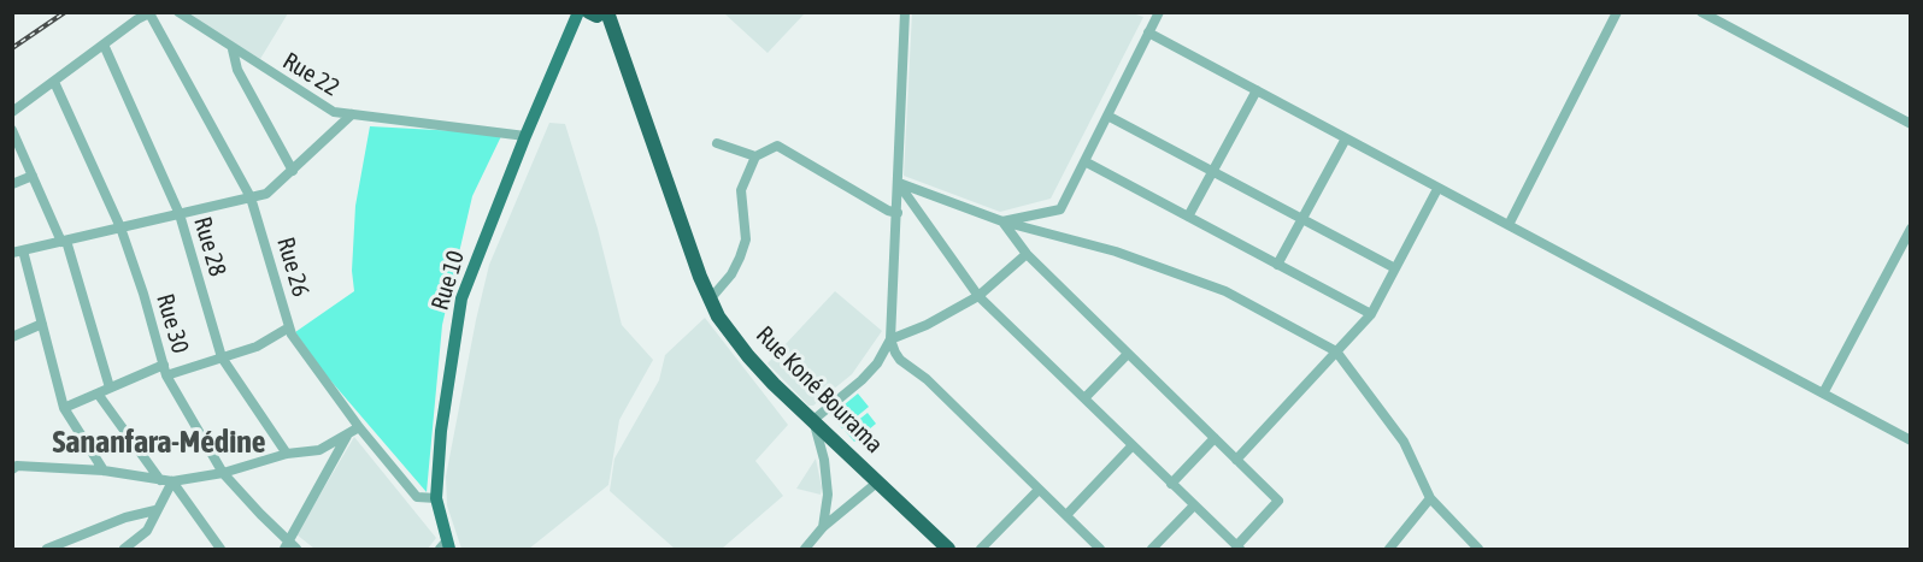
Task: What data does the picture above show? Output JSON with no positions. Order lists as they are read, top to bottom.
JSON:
{
  "streets": {
    "highway": ["Rue Koné Bourama"],
    "main road": ["Rue 10"],
    "street": [
      "Rue 22",
      "Rue 28",
      "Rue 26",
      "Rue 30"
    ]
  },
  "crossings": [
    ["Rue 22", "Rue 10"],
    ["Rue 26", "Rue 10"],
    ["Rue 10", "Rue Koné Bourama"]
  ],
  "districts": ["Sananfara-Médine"]
}
